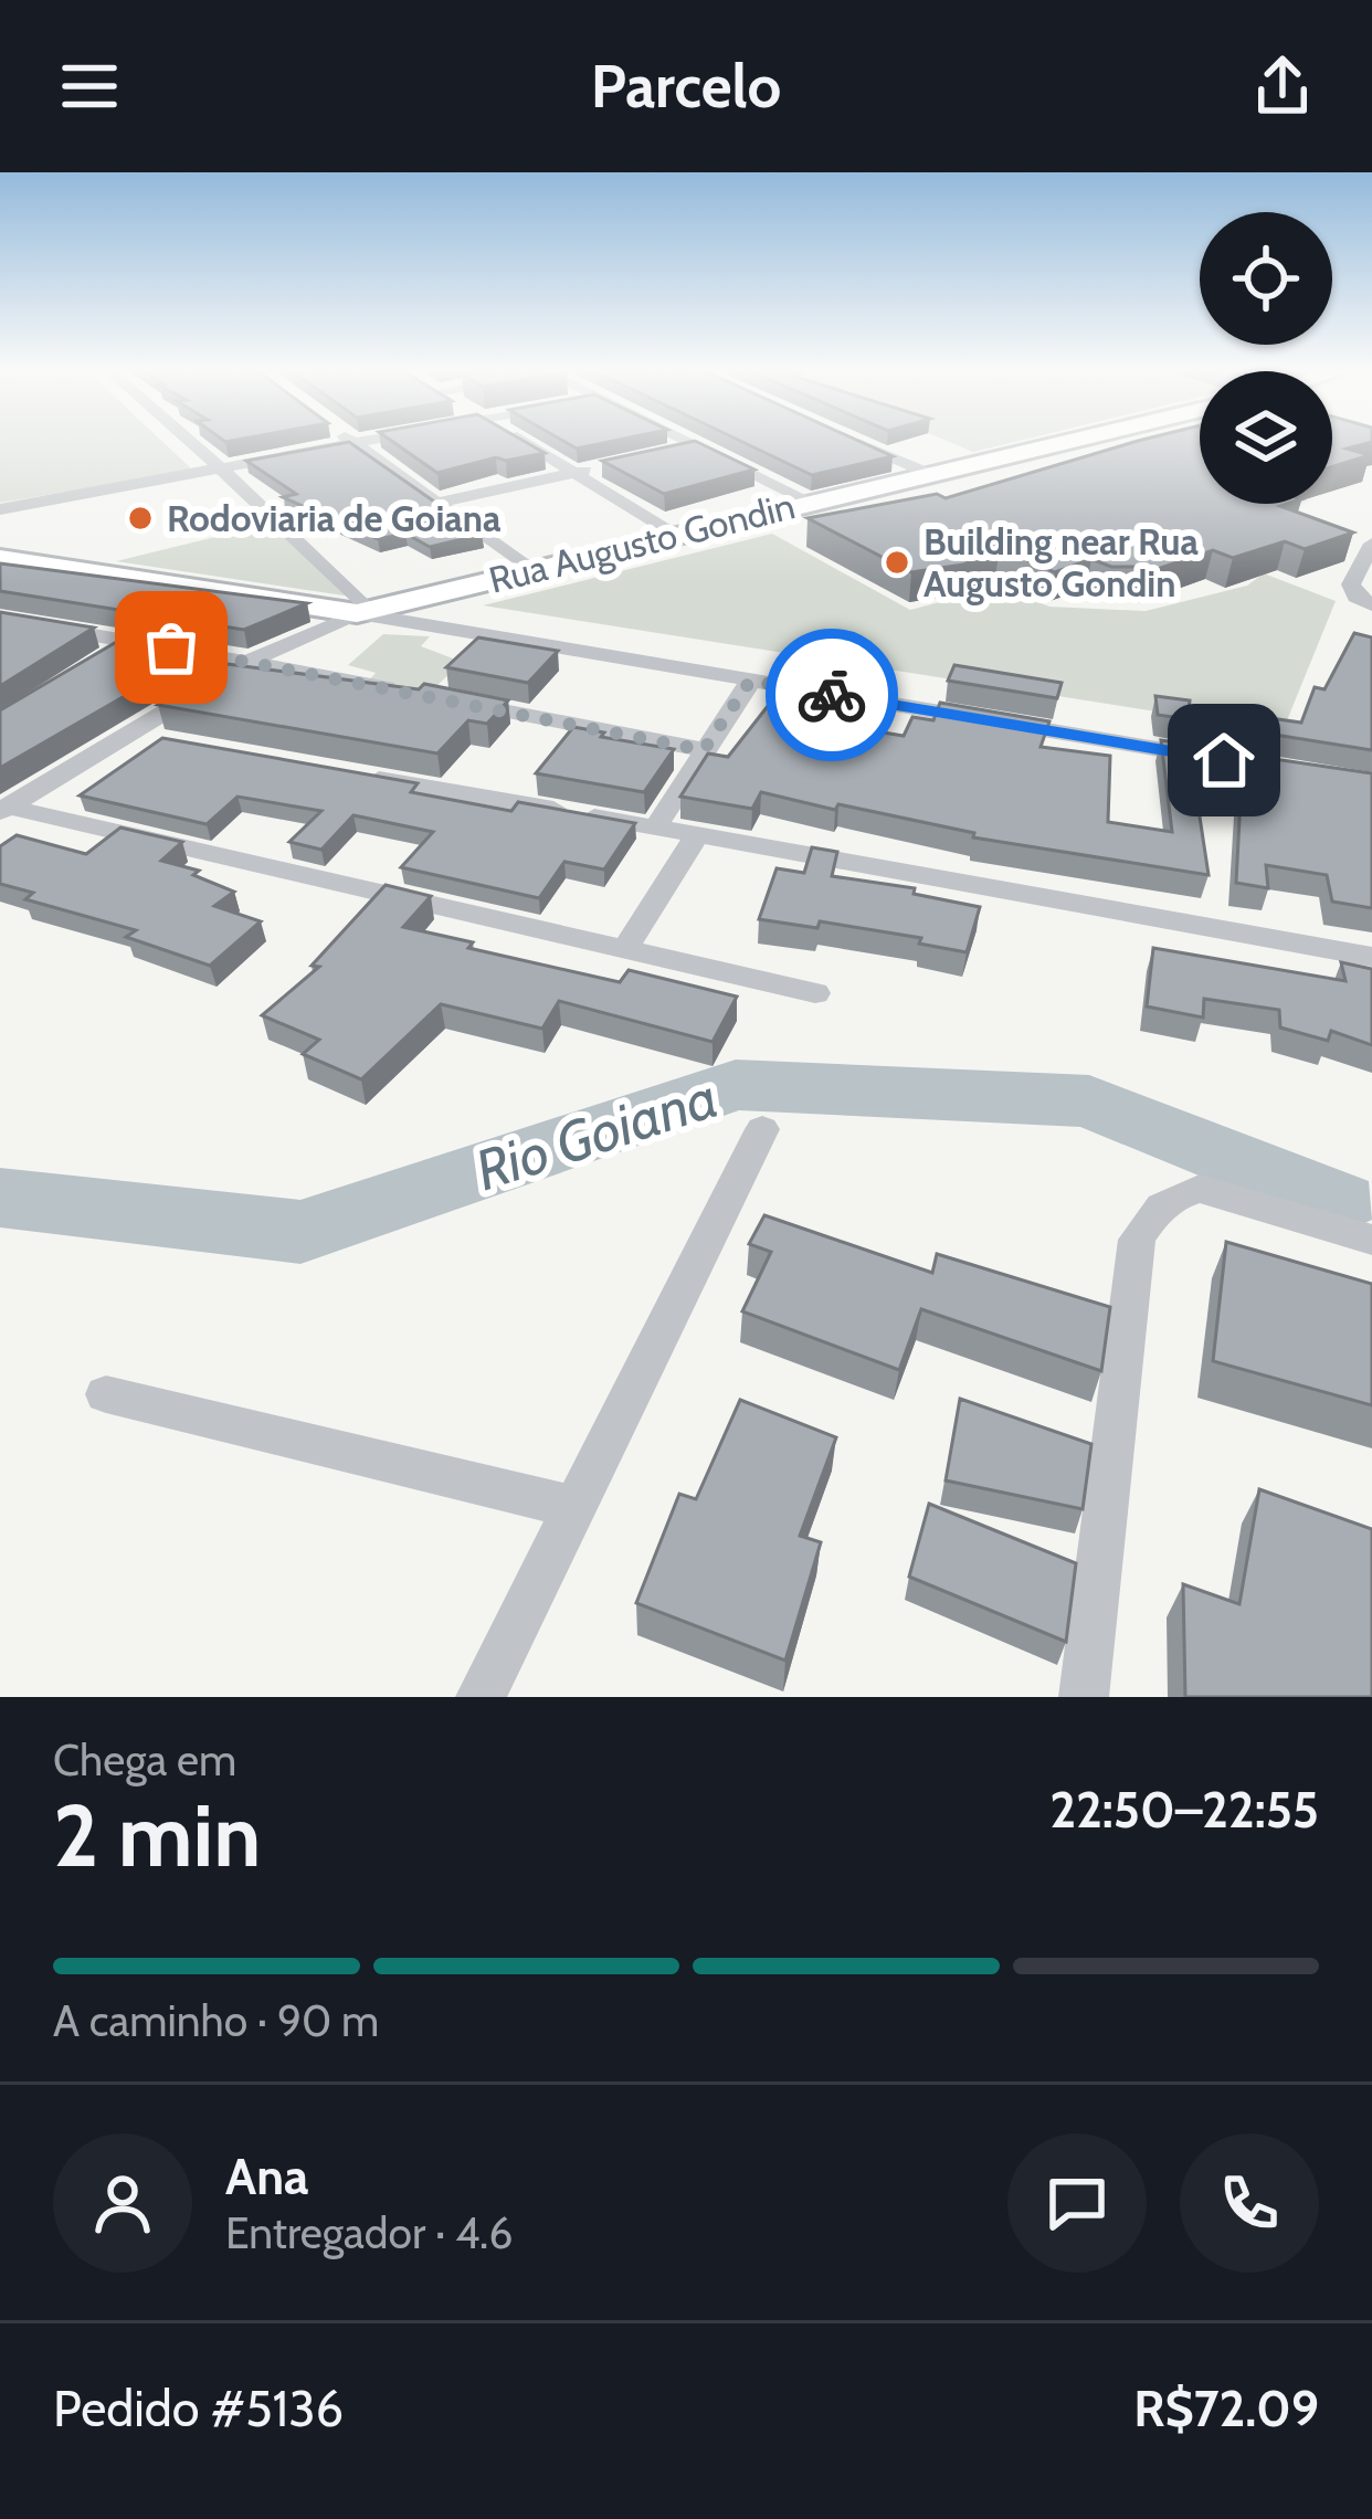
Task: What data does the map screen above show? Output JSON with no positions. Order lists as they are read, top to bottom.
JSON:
{
  "streets": {
    "street": ["Rua Augusto Gondin"]
  },
  "water": ["Rio Goiana"],
  "places": ["Rodoviaria de Goiana", "Building near Rua Augusto Gondin"],
  "page": {
    "header": "Parcelo",
    "heading": ["2 min", "Chega em", "22:50–22:55"],
    "panel": [
      "Ana",
      "Entregador · 4.6",
      "Pedido #5136",
      "R$72.09"
    ],
    "bar": "A caminho · 90 m"
  }
}
